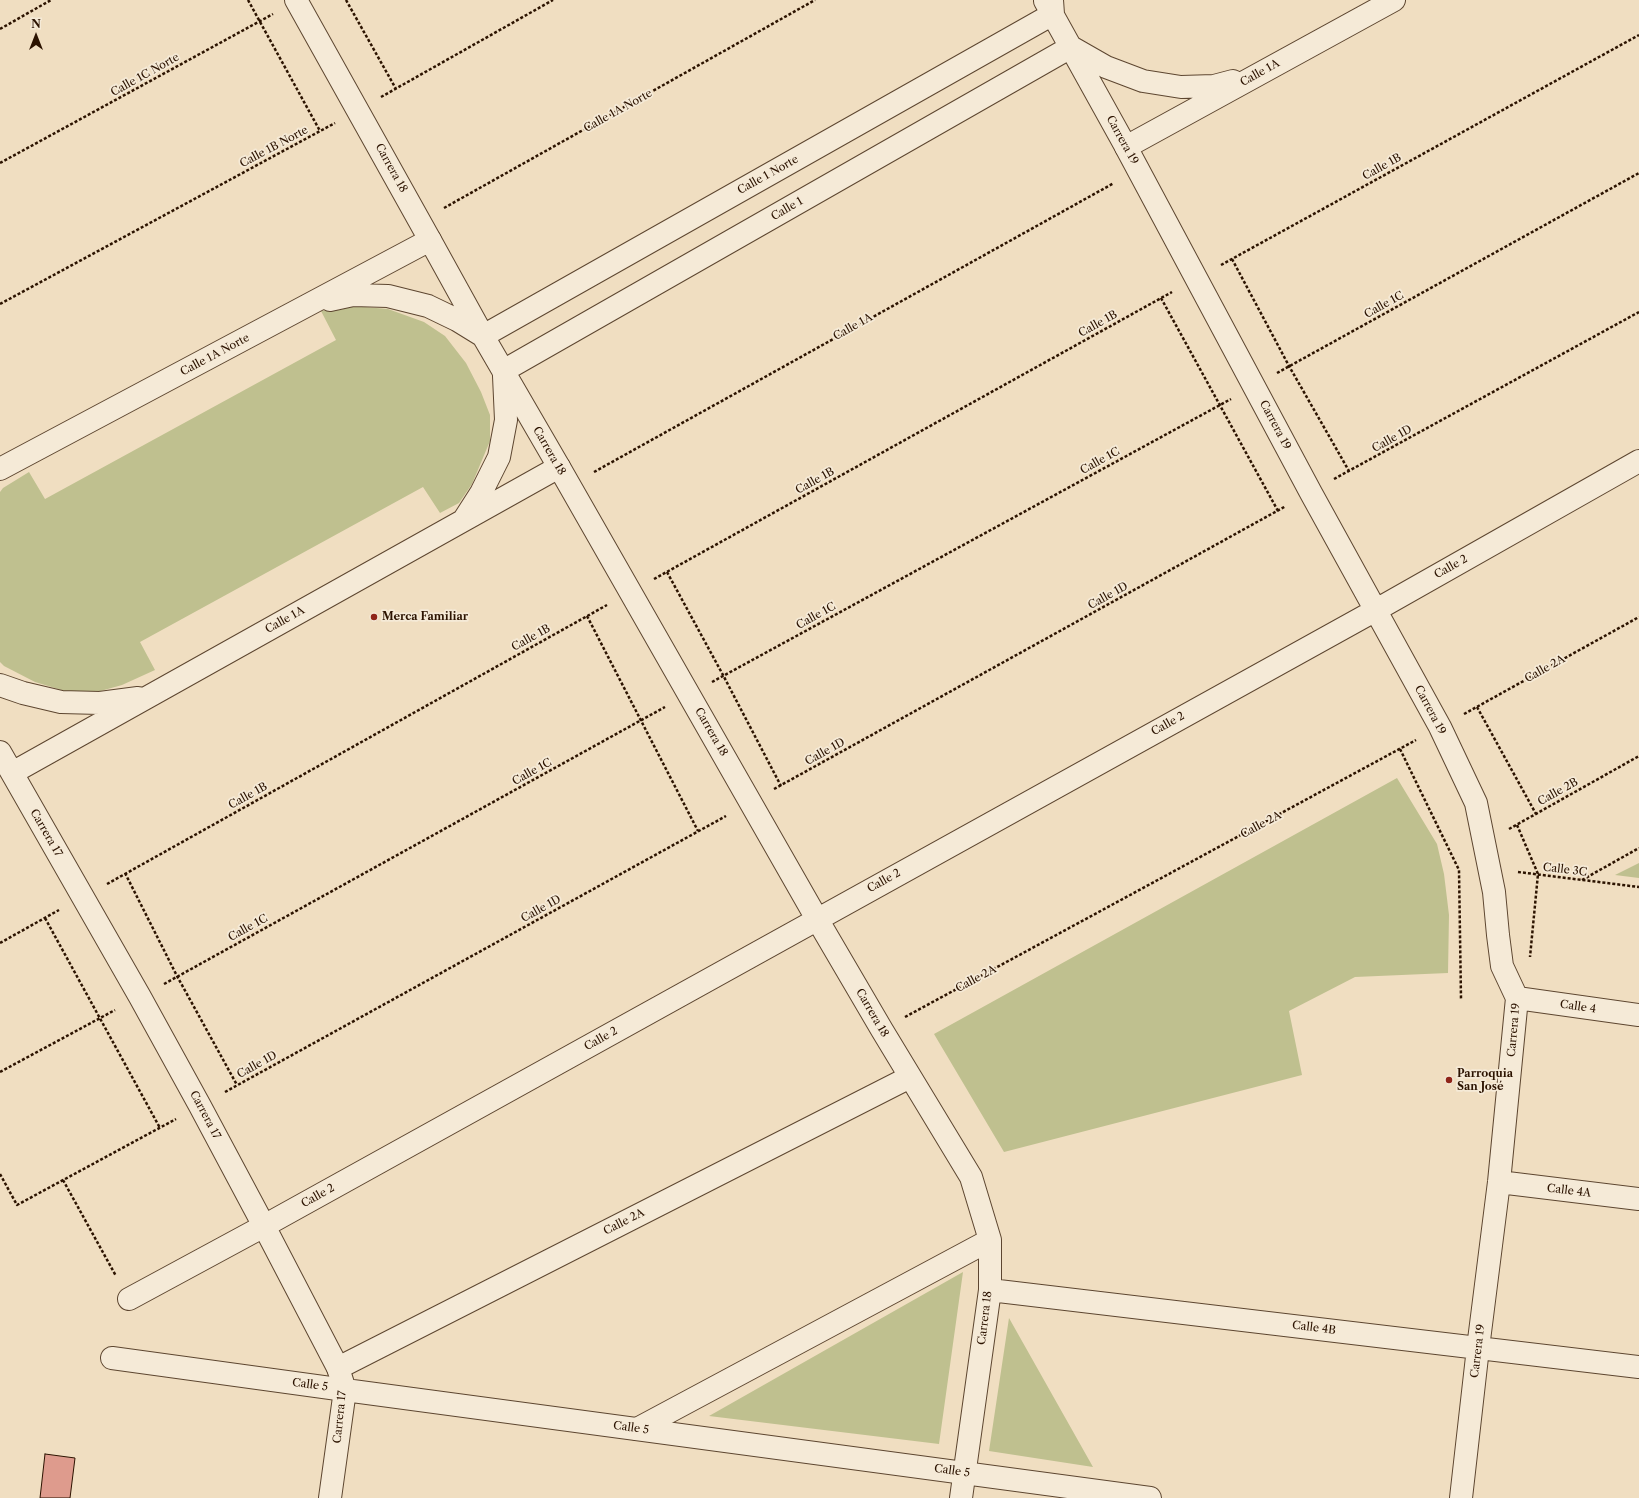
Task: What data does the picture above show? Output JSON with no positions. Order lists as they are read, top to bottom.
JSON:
{
  "streets": {
    "street": [
      "Calle 1A",
      "Calle 1A Norte",
      "Carrera 19",
      "Carrera 18",
      "Calle 1 Norte",
      "Calle 1",
      "Calle 2",
      "Calle 2A",
      "Carrera 17",
      "Calle 4",
      "Calle 4A",
      "Calle 4B",
      "Calle 5"
    ],
    "path": [
      "Calle 1C Norte",
      "Calle 1B Norte",
      "Calle 1B",
      "Calle 1C",
      "Calle 1D",
      "Calle 2B",
      "Calle 3C"
    ]
  },
  "crossings": [
    ["Calle 1A", "Carrera 19"],
    ["Calle 1A", "Carrera 18"],
    ["Calle 1A", "Carrera 17"],
    ["Calle 1C Norte", "Carrera 18"],
    ["Calle 1A Norte", "Carrera 18"],
    ["Carrera 19", "Calle 1B"],
    ["Carrera 19", "Calle 1 Norte"],
    ["Carrera 19", "Calle 1"],
    ["Carrera 19", "Calle 1C"],
    ["Carrera 19", "Calle 1D"],
    ["Carrera 19", "Calle 2"],
    ["Carrera 19", "Calle 2A"],
    ["Carrera 19", "Calle 2B"],
    ["Carrera 19", "Calle 3C"],
    ["Carrera 19", "Calle 4"],
    ["Carrera 19", "Calle 4A"],
    ["Carrera 19", "Calle 4B"],
    ["Calle 1B Norte", "Carrera 18"],
    ["Calle 1B", "Carrera 18"],
    ["Calle 1B", "Carrera 17"],
    ["Carrera 18", "Calle 1 Norte"],
    ["Carrera 18", "Calle 1"],
    ["Carrera 18", "Calle 1C"],
    ["Carrera 18", "Calle 1D"],
    ["Carrera 18", "Calle 2"],
    ["Carrera 18", "Calle 2A"],
    ["Carrera 18", "Calle 4B"],
    ["Carrera 18", "Calle 5"],
    ["Calle 1C", "Carrera 17"],
    ["Calle 1D", "Carrera 17"],
    ["Calle 2", "Carrera 17"],
    ["Calle 2A", "Carrera 17"],
    ["Carrera 17", "Calle 5"]
  ],
  "places": ["Merca Familiar", "Parroquia San José"],
  "north": "top"
}
